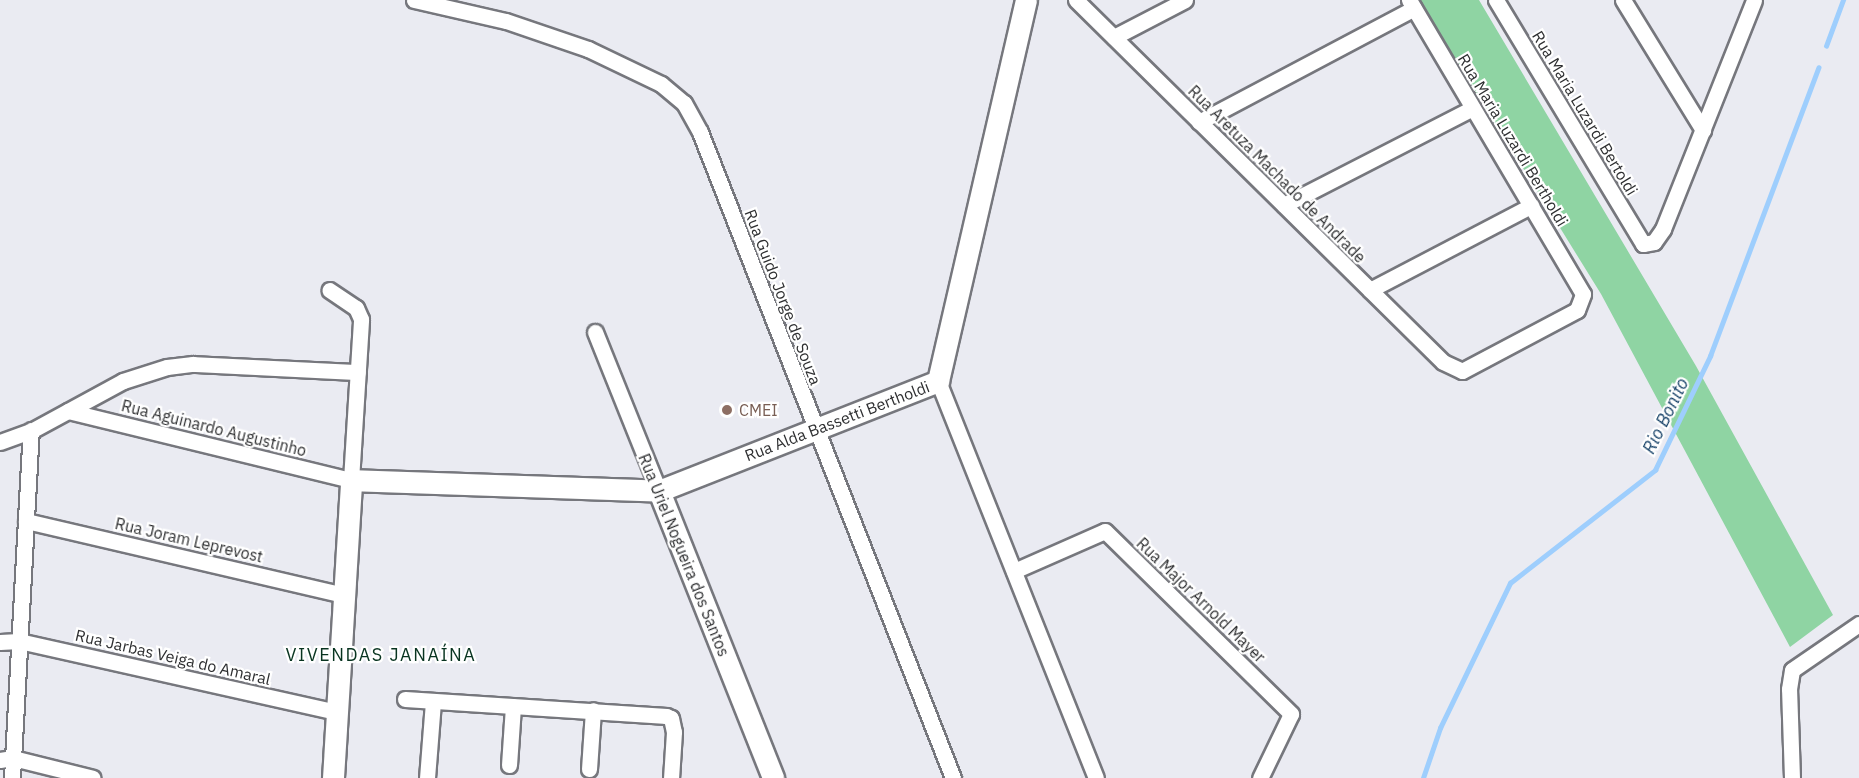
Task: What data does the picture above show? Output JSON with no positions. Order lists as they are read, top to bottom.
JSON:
{
  "streets": {
    "street": [
      "Rua Maria Luzardi Bertoldi",
      "Rua Maria Luzardi Bertholdi",
      "Rua Aretuza Machado de Andrade",
      "Rua Guido Jorge de Souza",
      "Rua Alda Bassetti Bertholdi",
      "Rua Aguinardo Augustinho",
      "Rua Joram Leprevost",
      "Rua Uriel Nogueira dos Santos",
      "Rua Major Arnold Mayer",
      "Rua Jarbas Veiga do Amaral"
    ]
  },
  "crossings": [
    ["Rua Maria Luzardi Bertholdi", "Rua Aretuza Machado de Andrade"],
    ["Rua Guido Jorge de Souza", "Rua Alda Bassetti Bertholdi"],
    ["Rua Alda Bassetti Bertholdi", "Rua Aguinardo Augustinho"],
    ["Rua Alda Bassetti Bertholdi", "Rua Uriel Nogueira dos Santos"]
  ],
  "districts": ["VIVENDAS JANAÍNA"],
  "water": ["Rio Bonito"],
  "places": ["CMEI"]
}
